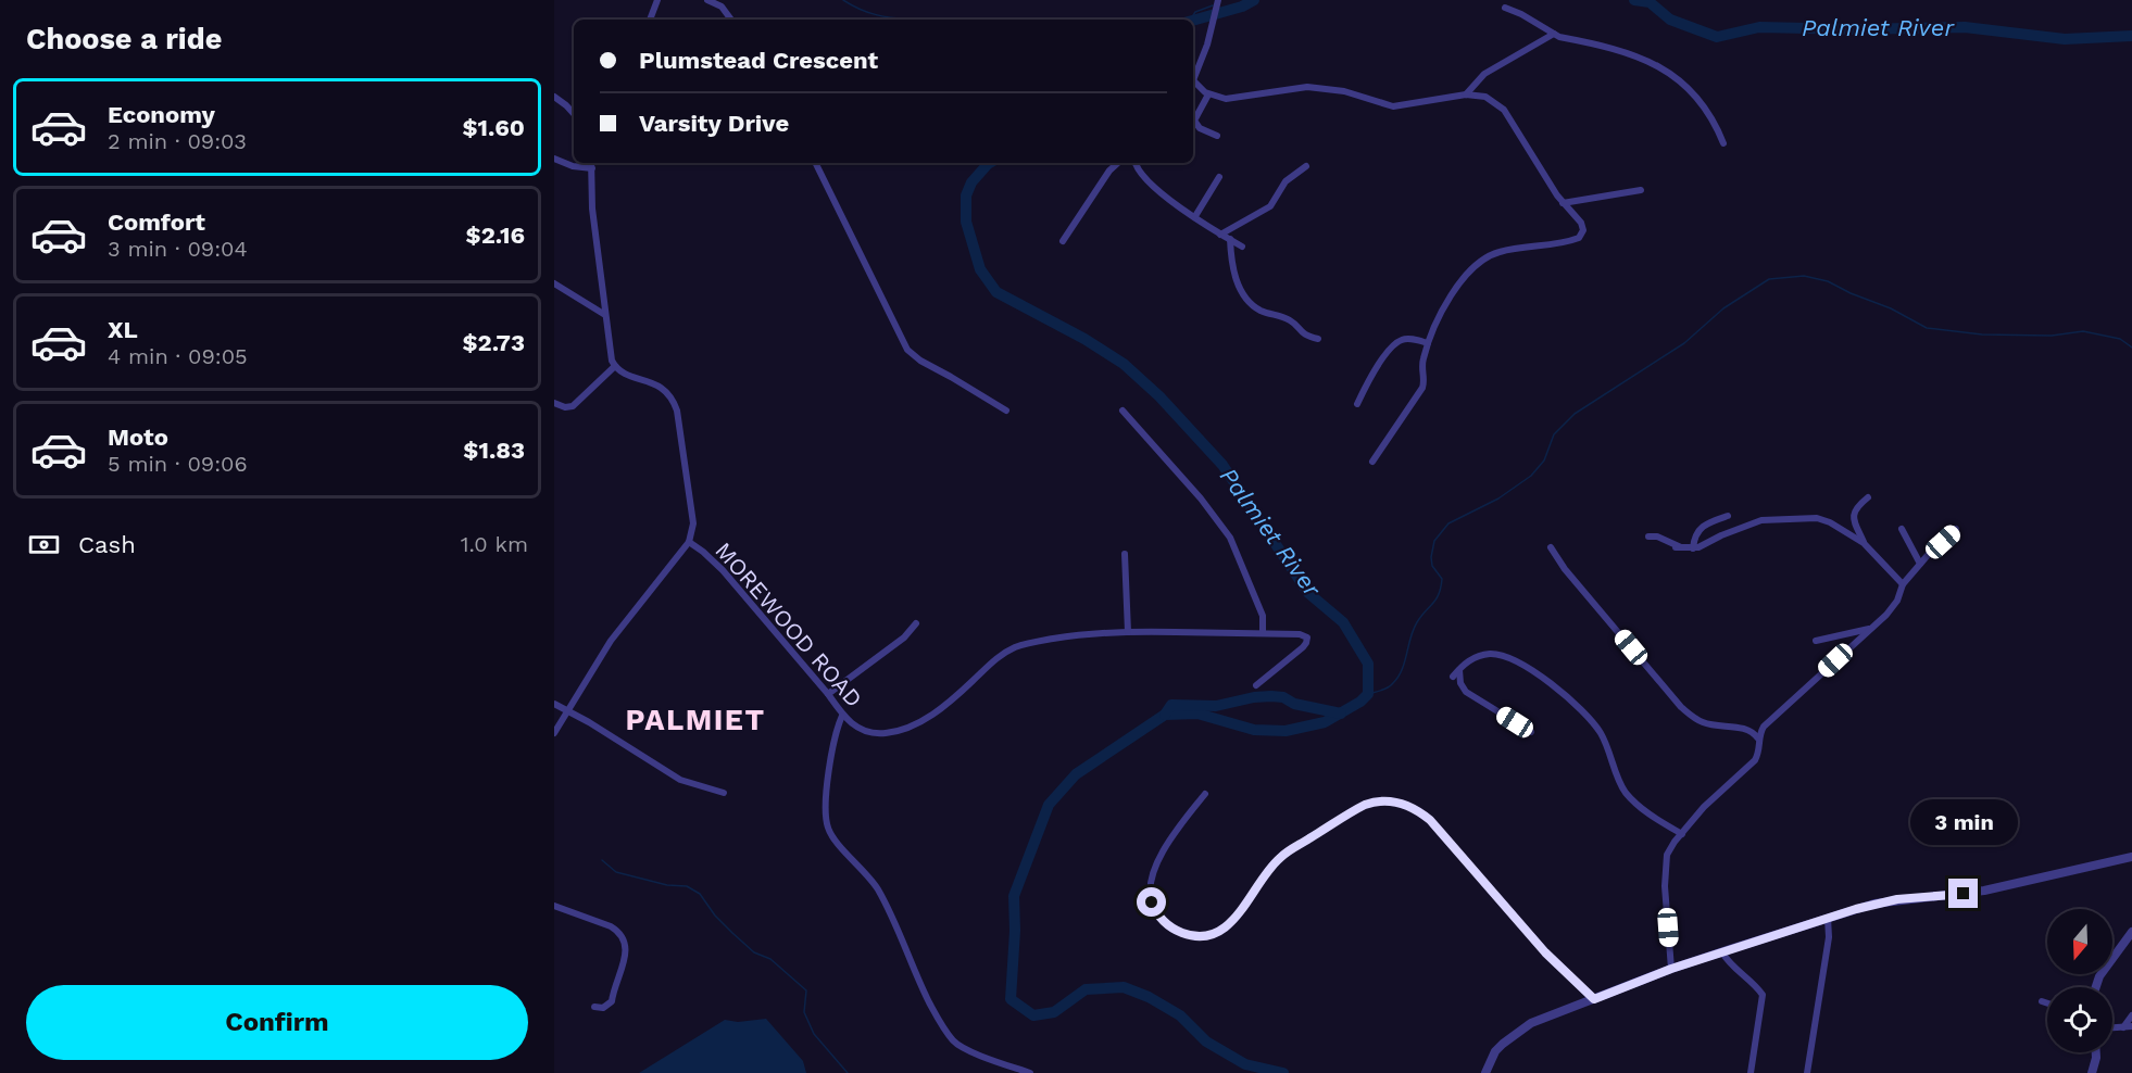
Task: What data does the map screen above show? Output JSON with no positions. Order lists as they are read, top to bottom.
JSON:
{
  "streets": {
    "street": ["MOREWOOD ROAD"]
  },
  "districts": ["PALMIET"],
  "water": ["Palmiet River"],
  "north": "bottom",
  "page": {
    "heading": "Choose a ride",
    "banner": ["Plumstead Crescent", "Varsity Drive"],
    "list": [
      {
        "name": "Economy",
        "note": "2 min · 09:03",
        "value": "$1.60"
      },
      {
        "name": "Comfort",
        "note": "3 min · 09:04",
        "value": "$2.16"
      },
      {
        "name": "XL",
        "note": "4 min · 09:05",
        "value": "$2.73"
      },
      {
        "name": "Moto",
        "note": "5 min · 09:06",
        "value": "$1.83"
      }
    ],
    "pay": ["Cash", "1.0 km"],
    "bubble": "3 min",
    "buttons": "Confirm"
  }
}
